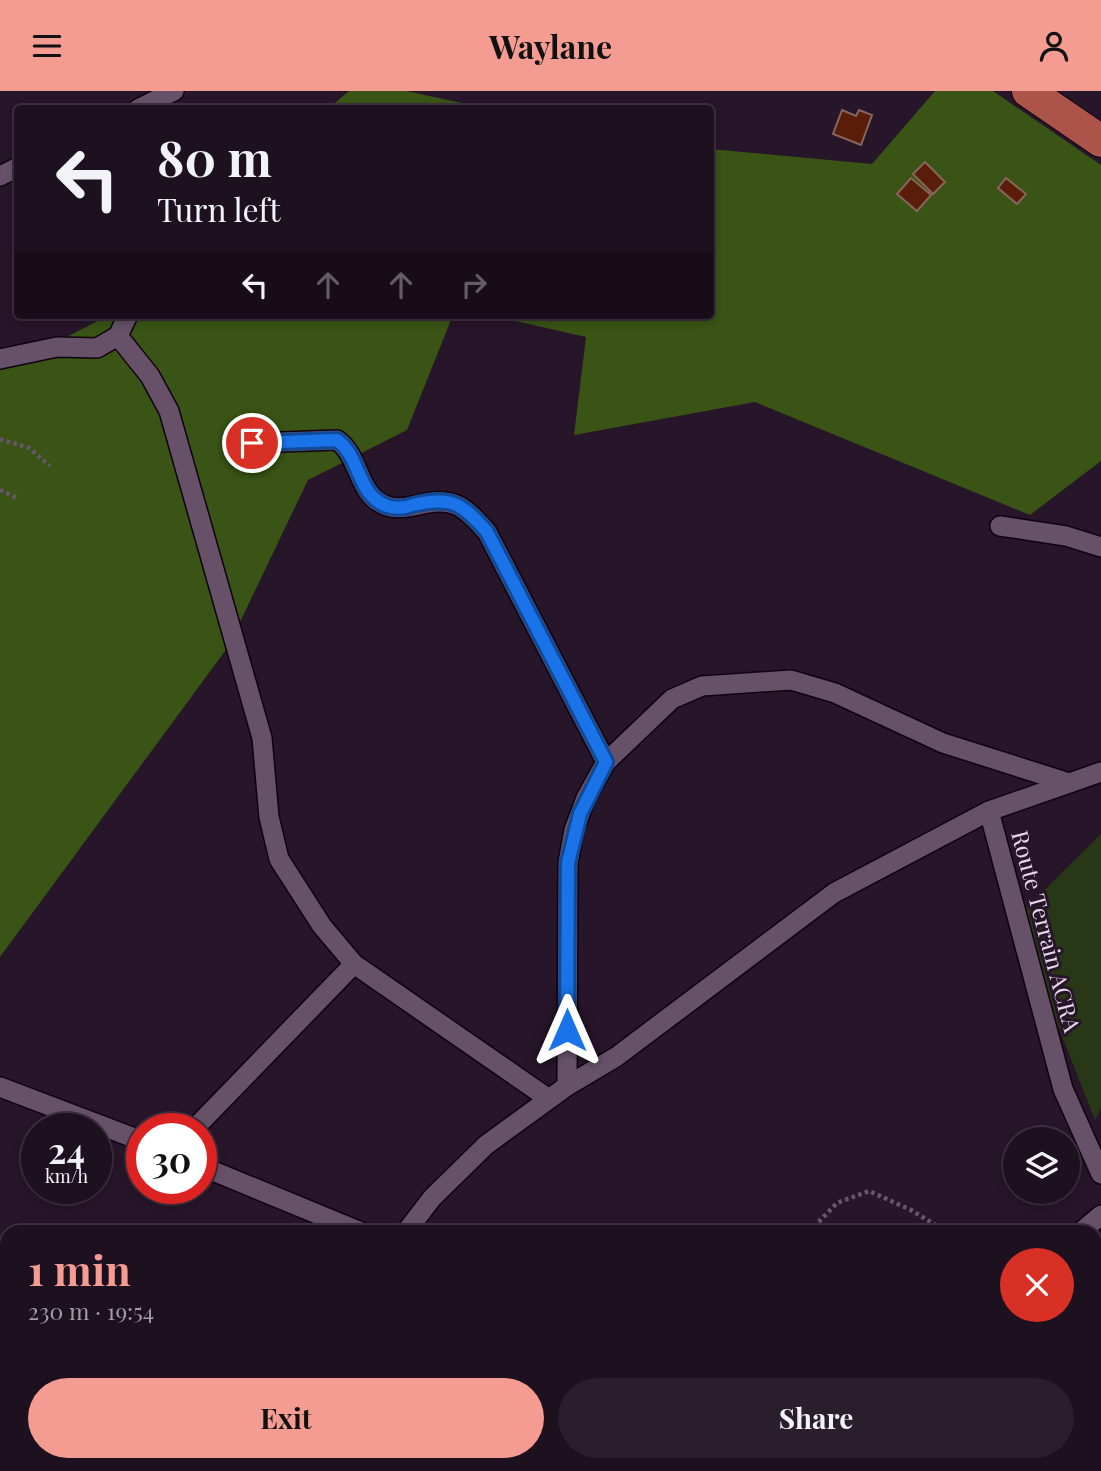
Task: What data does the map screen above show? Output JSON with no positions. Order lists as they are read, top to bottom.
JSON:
{
  "streets": {
    "street": ["Route Terrain ACRA"]
  },
  "page": {
    "header": "Waylane",
    "turn": ["80 m", "Turn left"],
    "speed": "24 km/h",
    "limit": "30",
    "heading": ["1 min", "230 m · 19:54"],
    "buttons": ["Exit", "Share"]
  }
}
